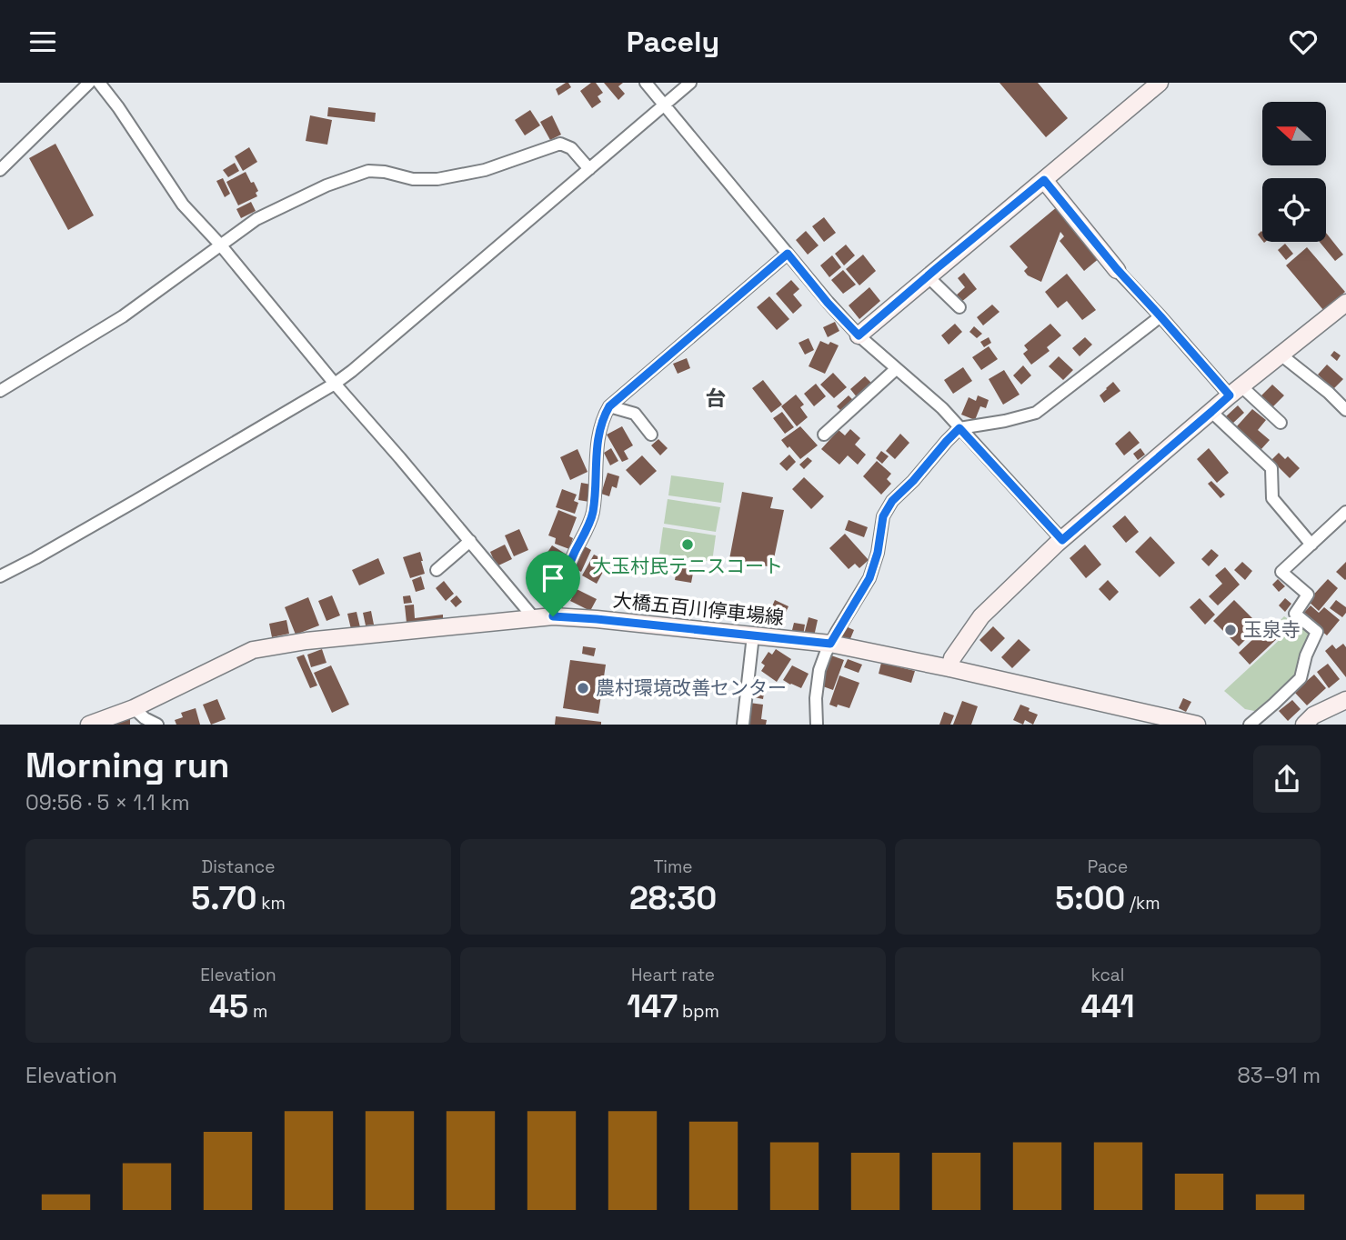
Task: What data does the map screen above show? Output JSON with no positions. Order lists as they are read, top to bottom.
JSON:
{
  "streets": {
    "main road": ["大橋五百川停車場線"]
  },
  "districts": ["台"],
  "places": ["大玉村民テニスコート", "玉泉寺", "農村環境改善センター"],
  "north": "left",
  "page": {
    "header": "Pacely",
    "heading": ["Morning run", "09:56 · 5 × 1.1 km"],
    "stats": [
      ["Distance", "5.70 km"],
      ["Time", "28:30"],
      ["Pace", "5:00 /km"],
      ["Elevation", "45 m"],
      ["Heart rate", "147 bpm"],
      ["kcal", "441"]
    ],
    "chart": ["Elevation", "83–91 m"]
  }
}
